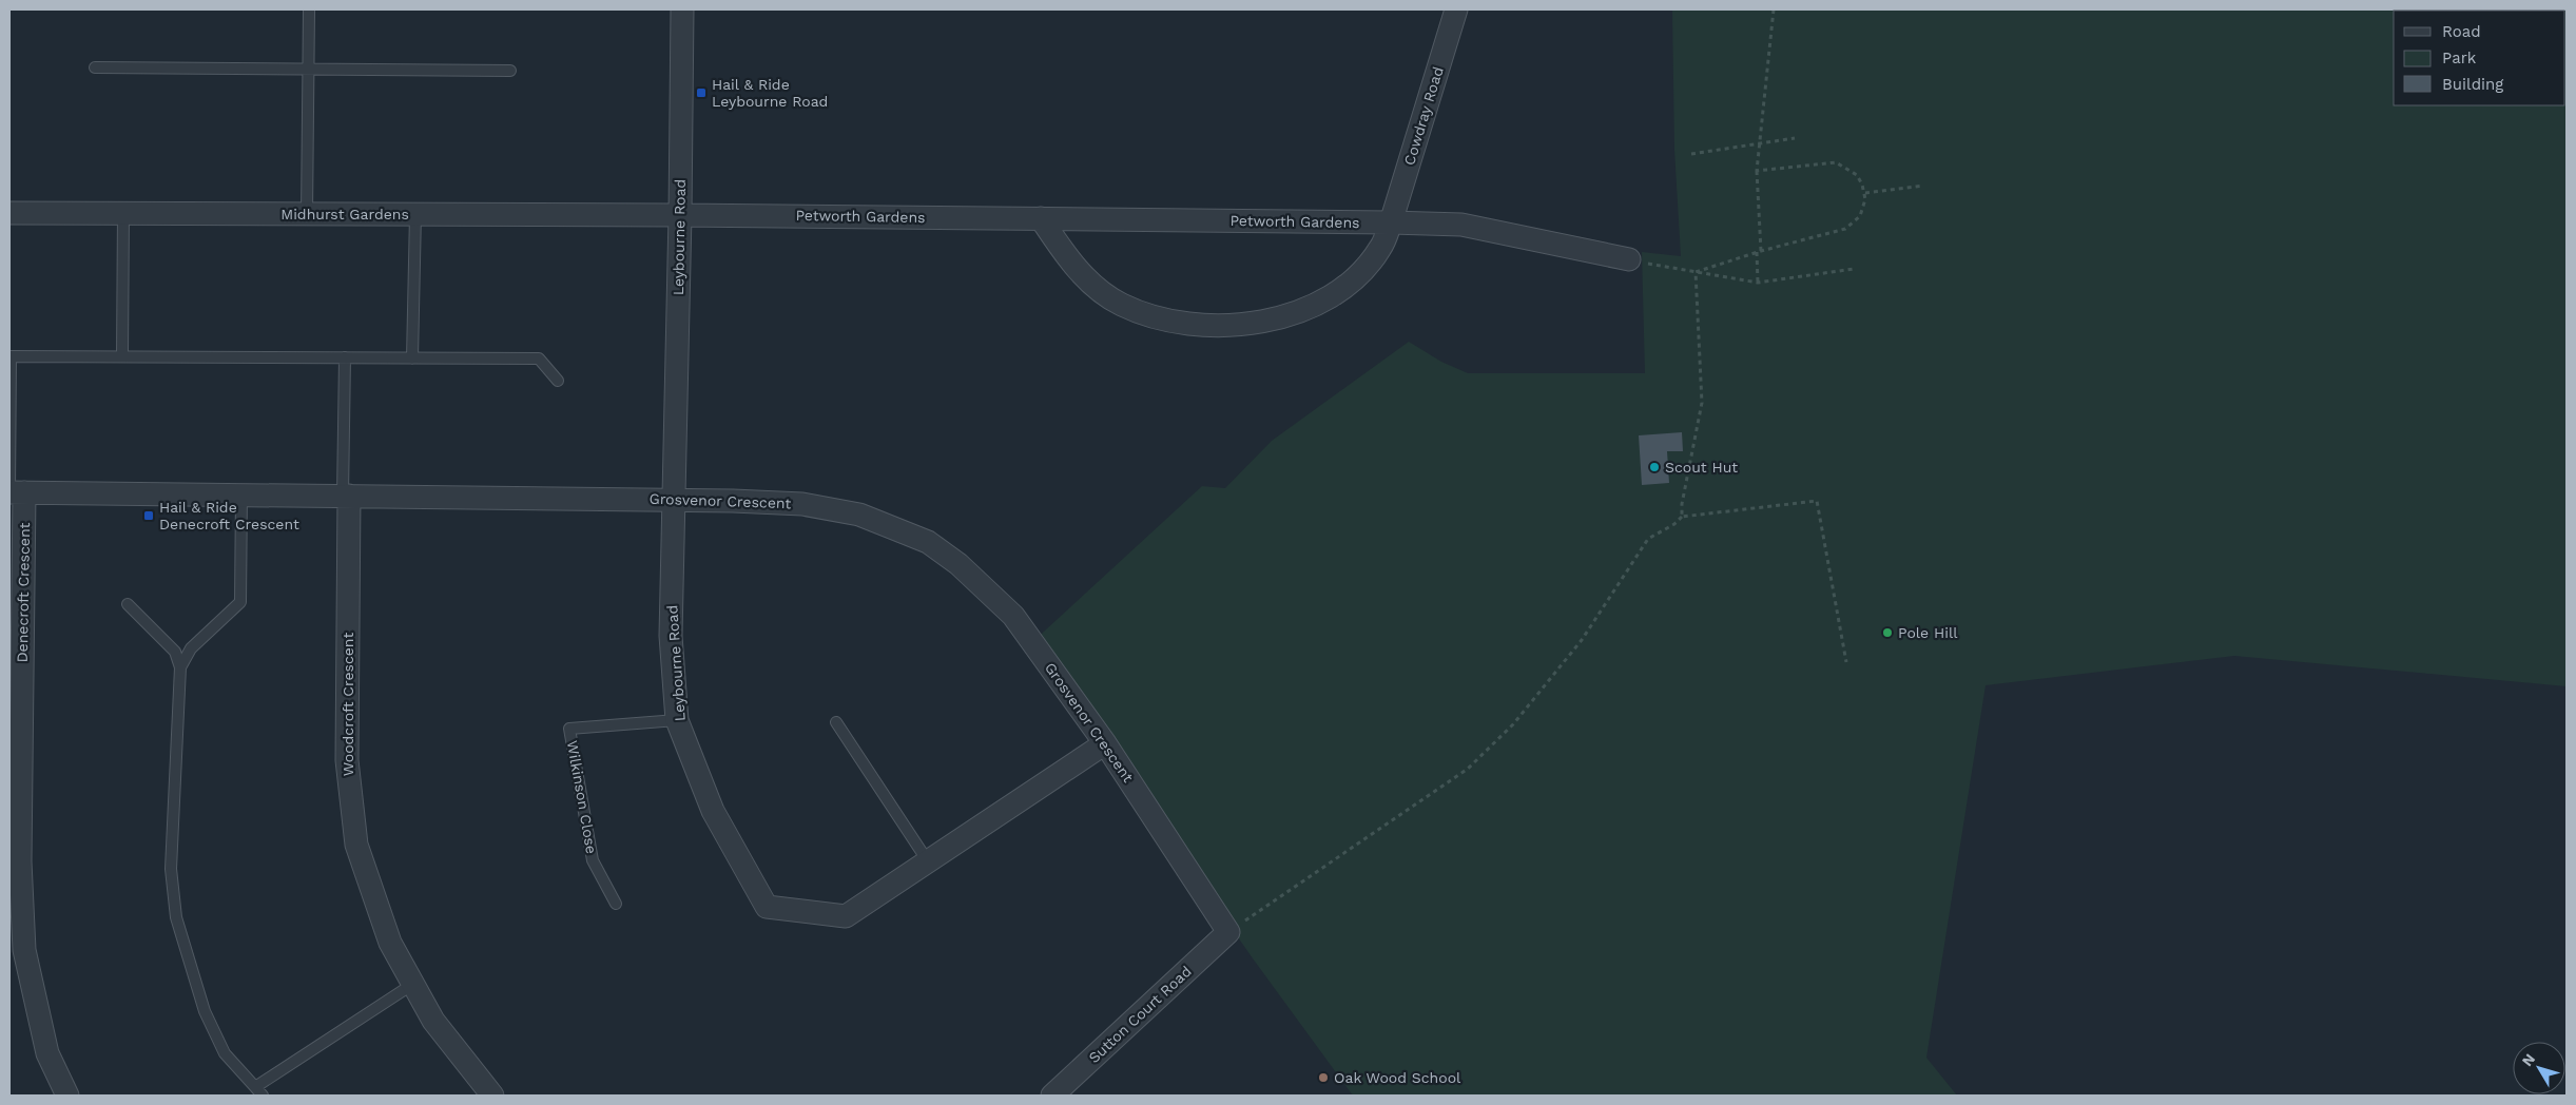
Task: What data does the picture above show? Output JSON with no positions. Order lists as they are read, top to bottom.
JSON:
{
  "streets": {
    "street": [
      "Cowdray Road",
      "Midhurst Gardens",
      "Petworth Gardens",
      "Leybourne Road",
      "Grosvenor Crescent",
      "Denecroft Crescent",
      "Woodcroft Crescent",
      "Sutton Court Road"
    ],
    "lane": ["Wilkinson Close"]
  },
  "crossings": [
    ["Cowdray Road", "Petworth Gardens"],
    ["Midhurst Gardens", "Petworth Gardens"],
    ["Midhurst Gardens", "Leybourne Road"],
    ["Petworth Gardens", "Leybourne Road"],
    ["Leybourne Road", "Grosvenor Crescent"],
    ["Leybourne Road", "Wilkinson Close"],
    ["Grosvenor Crescent", "Denecroft Crescent"],
    ["Grosvenor Crescent", "Woodcroft Crescent"],
    ["Grosvenor Crescent", "Sutton Court Road"]
  ],
  "places": {
    "transit": ["Hail & Ride Leybourne Road", "Hail & Ride Denecroft Crescent"],
    "other": ["Scout Hut", "Pole Hill", "Oak Wood School"]
  },
  "legend": ["Road", "Park", "Building"],
  "north": "top left"
}
